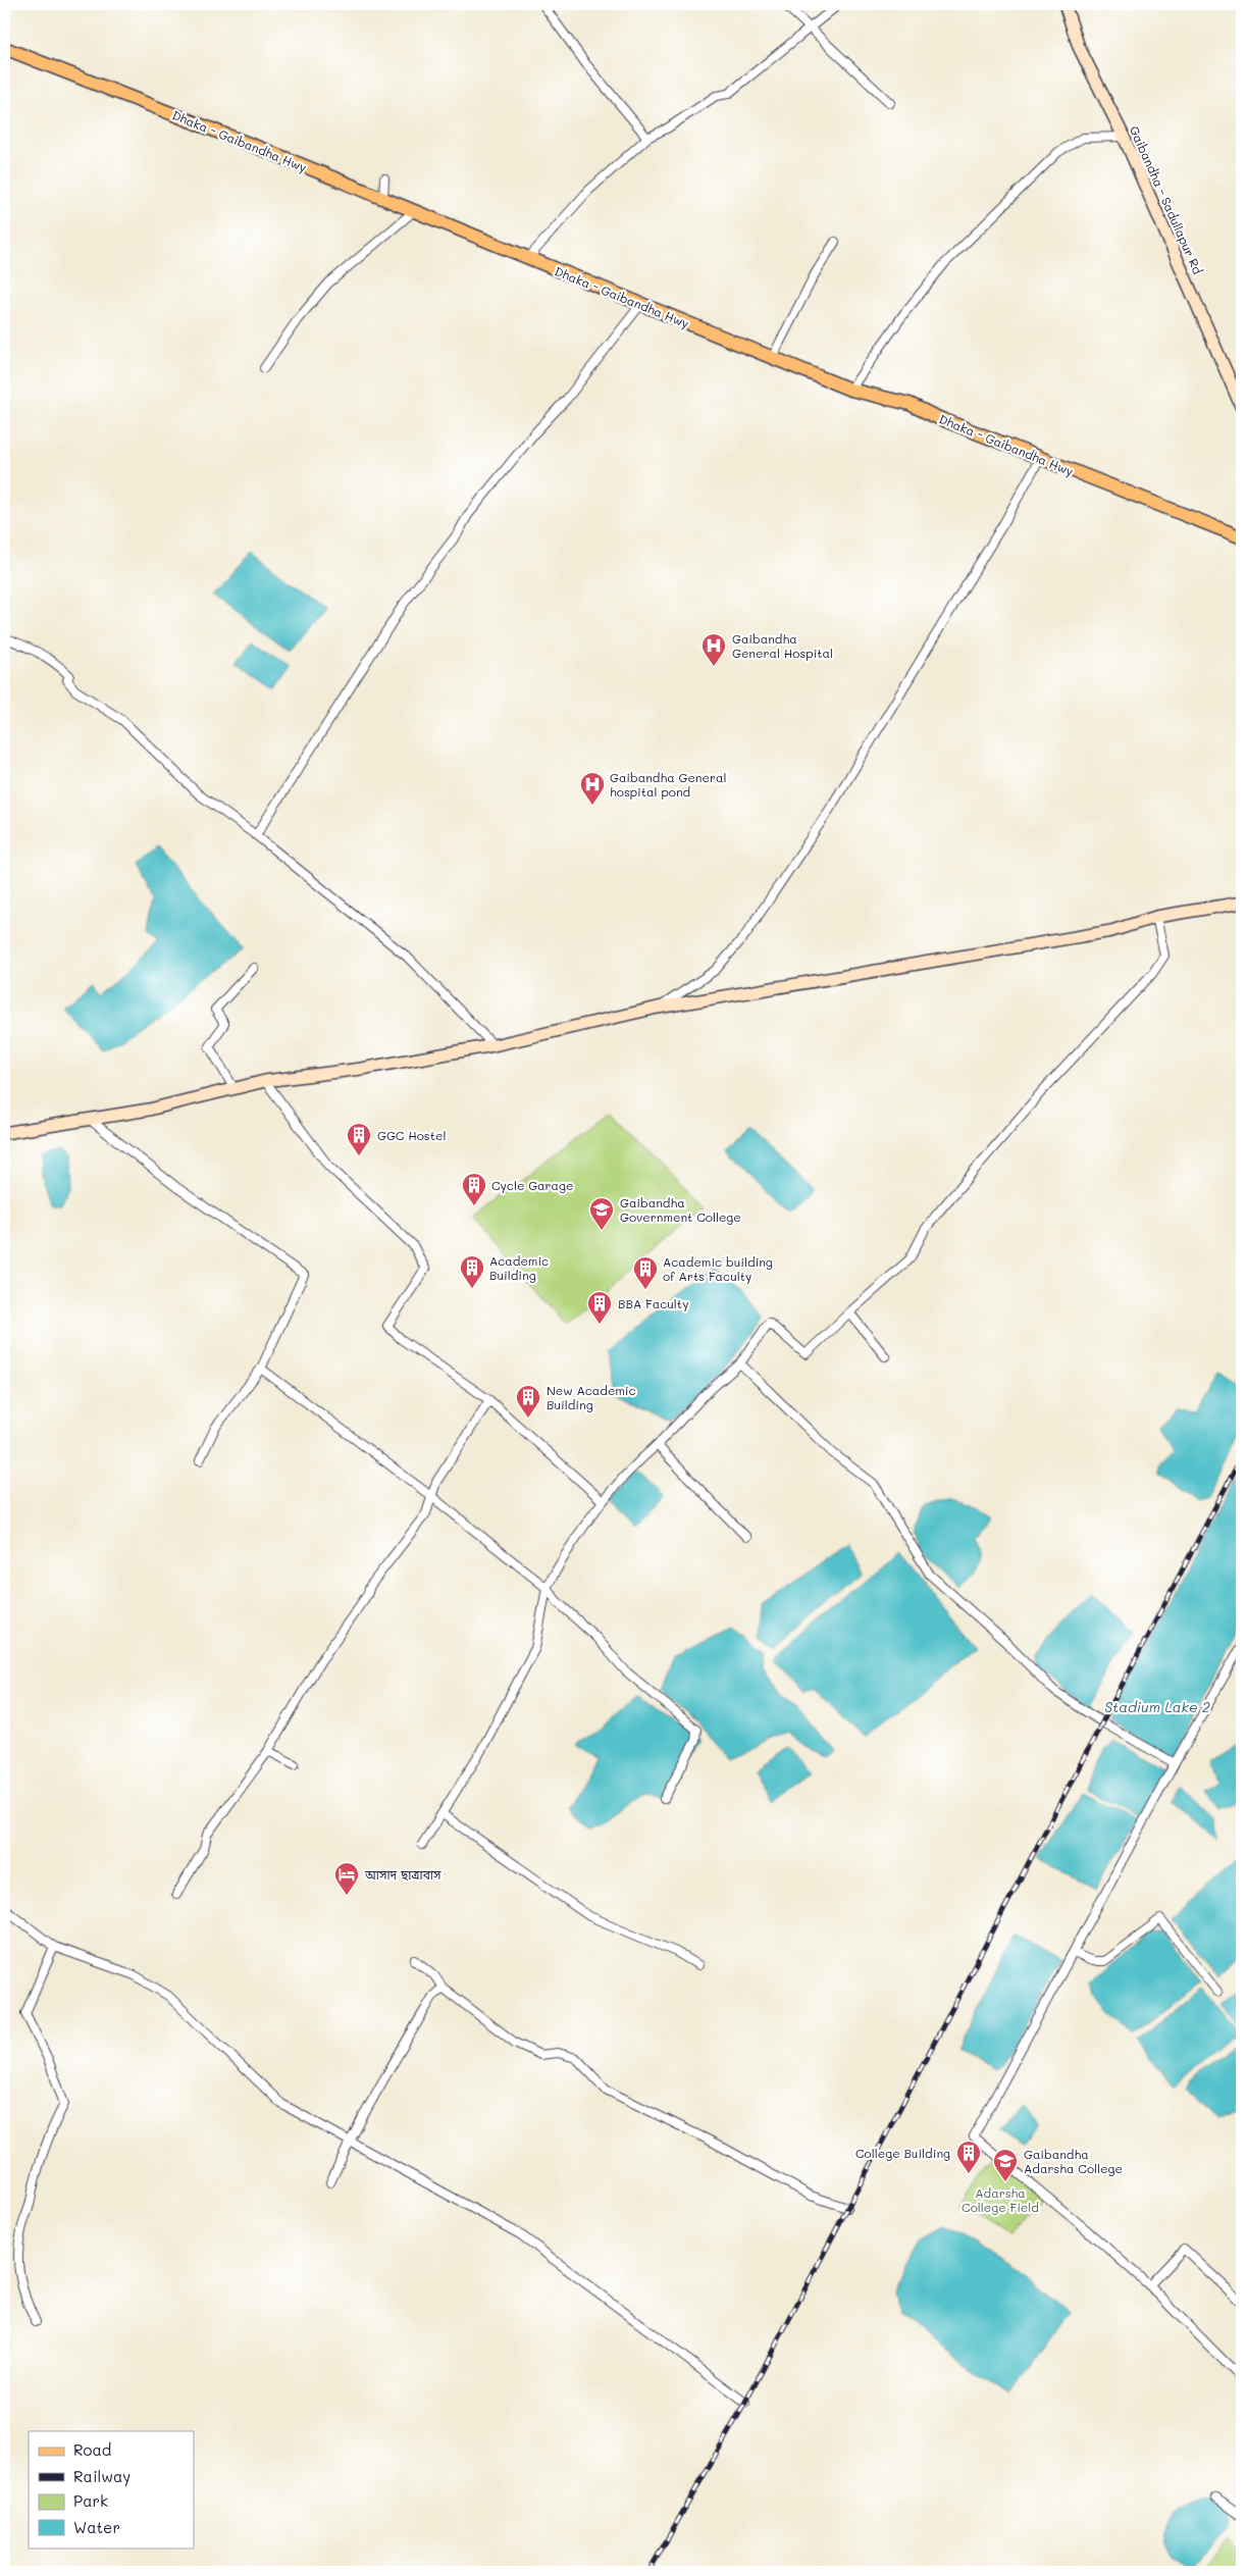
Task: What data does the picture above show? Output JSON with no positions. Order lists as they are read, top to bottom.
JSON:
{
  "streets": {
    "main road": ["Dhaka - Gaibandha Hwy", "Gaibandha - Sadullapur Rd"]
  },
  "water": ["Stadium Lake 2"],
  "parks": ["Adarsha College Field"],
  "places": {
    "hospital": ["Gaibandha General Hospital", "Gaibandha General hospital pond"],
    "building": [
      "GGC Hostel",
      "Cycle Garage",
      "Academic Building",
      "Academic building of Arts Faculty",
      "BBA Faculty",
      "New Academic Building",
      "College Building"
    ],
    "school or university": ["Gaibandha Government College", "Gaibandha Adarsha College"],
    "hotel": ["আসাদ ছাত্রাবাস"]
  },
  "legend": [
    "Road",
    "Railway",
    "Park",
    "Water"
  ]
}
